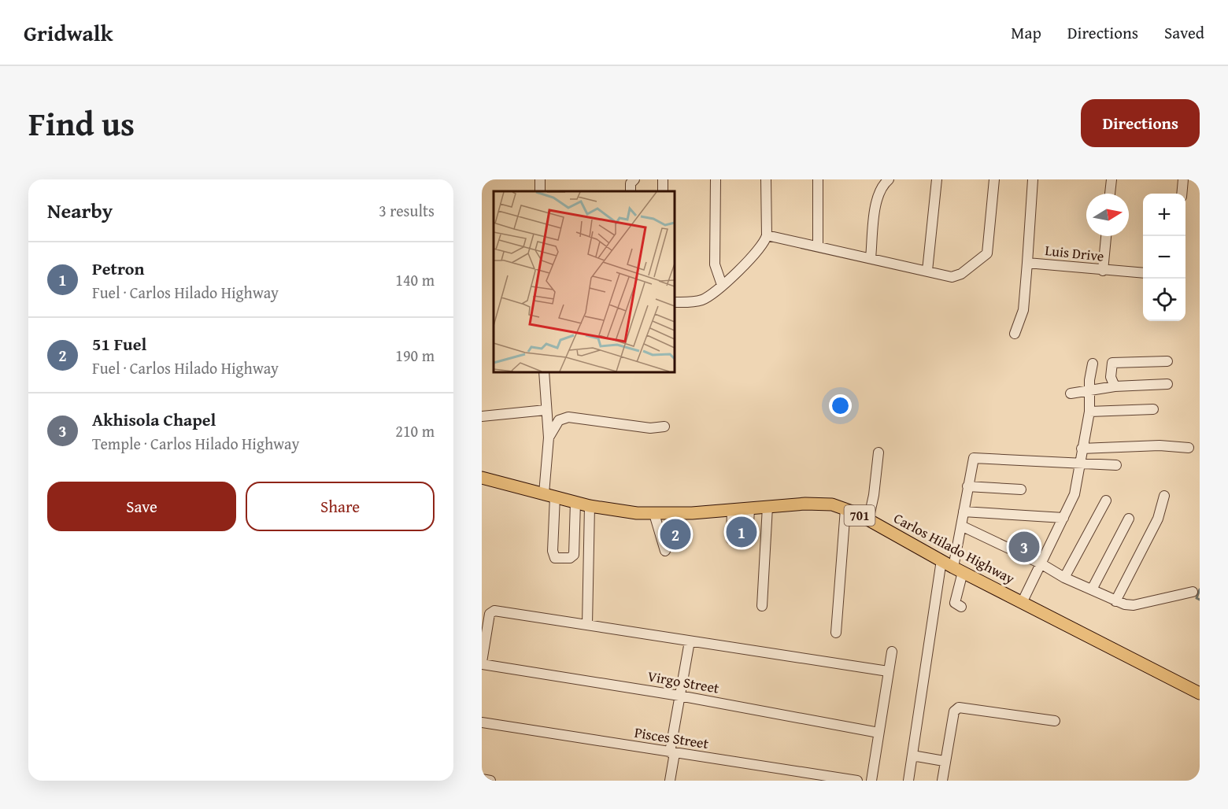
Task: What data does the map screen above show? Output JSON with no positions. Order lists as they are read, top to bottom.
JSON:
{
  "streets": {
    "main road": ["701", "Carlos Hilado Highway"],
    "street": ["Luis Drive", "Virgo Street", "Pisces Street"]
  },
  "north": "right",
  "page": {
    "header": "Gridwalk",
    "nav": ["Map", "Directions", "Saved"],
    "title": "Find us",
    "buttons": [
      "Directions",
      ["Save", "Share"]
    ],
    "heading": ["Nearby", "3 results"],
    "map_buttons": ["+", "−"],
    "list": [
      {
        "mark": "1",
        "name": "Petron",
        "note": "Fuel · Carlos Hilado Highway",
        "value": "140 m"
      },
      {
        "mark": "2",
        "name": "51 Fuel",
        "note": "Fuel · Carlos Hilado Highway",
        "value": "190 m"
      },
      {
        "mark": "3",
        "name": "Akhisola Chapel",
        "note": "Temple · Carlos Hilado Highway",
        "value": "210 m"
      }
    ],
    "pins": ["1", "2", "3"]
  }
}
